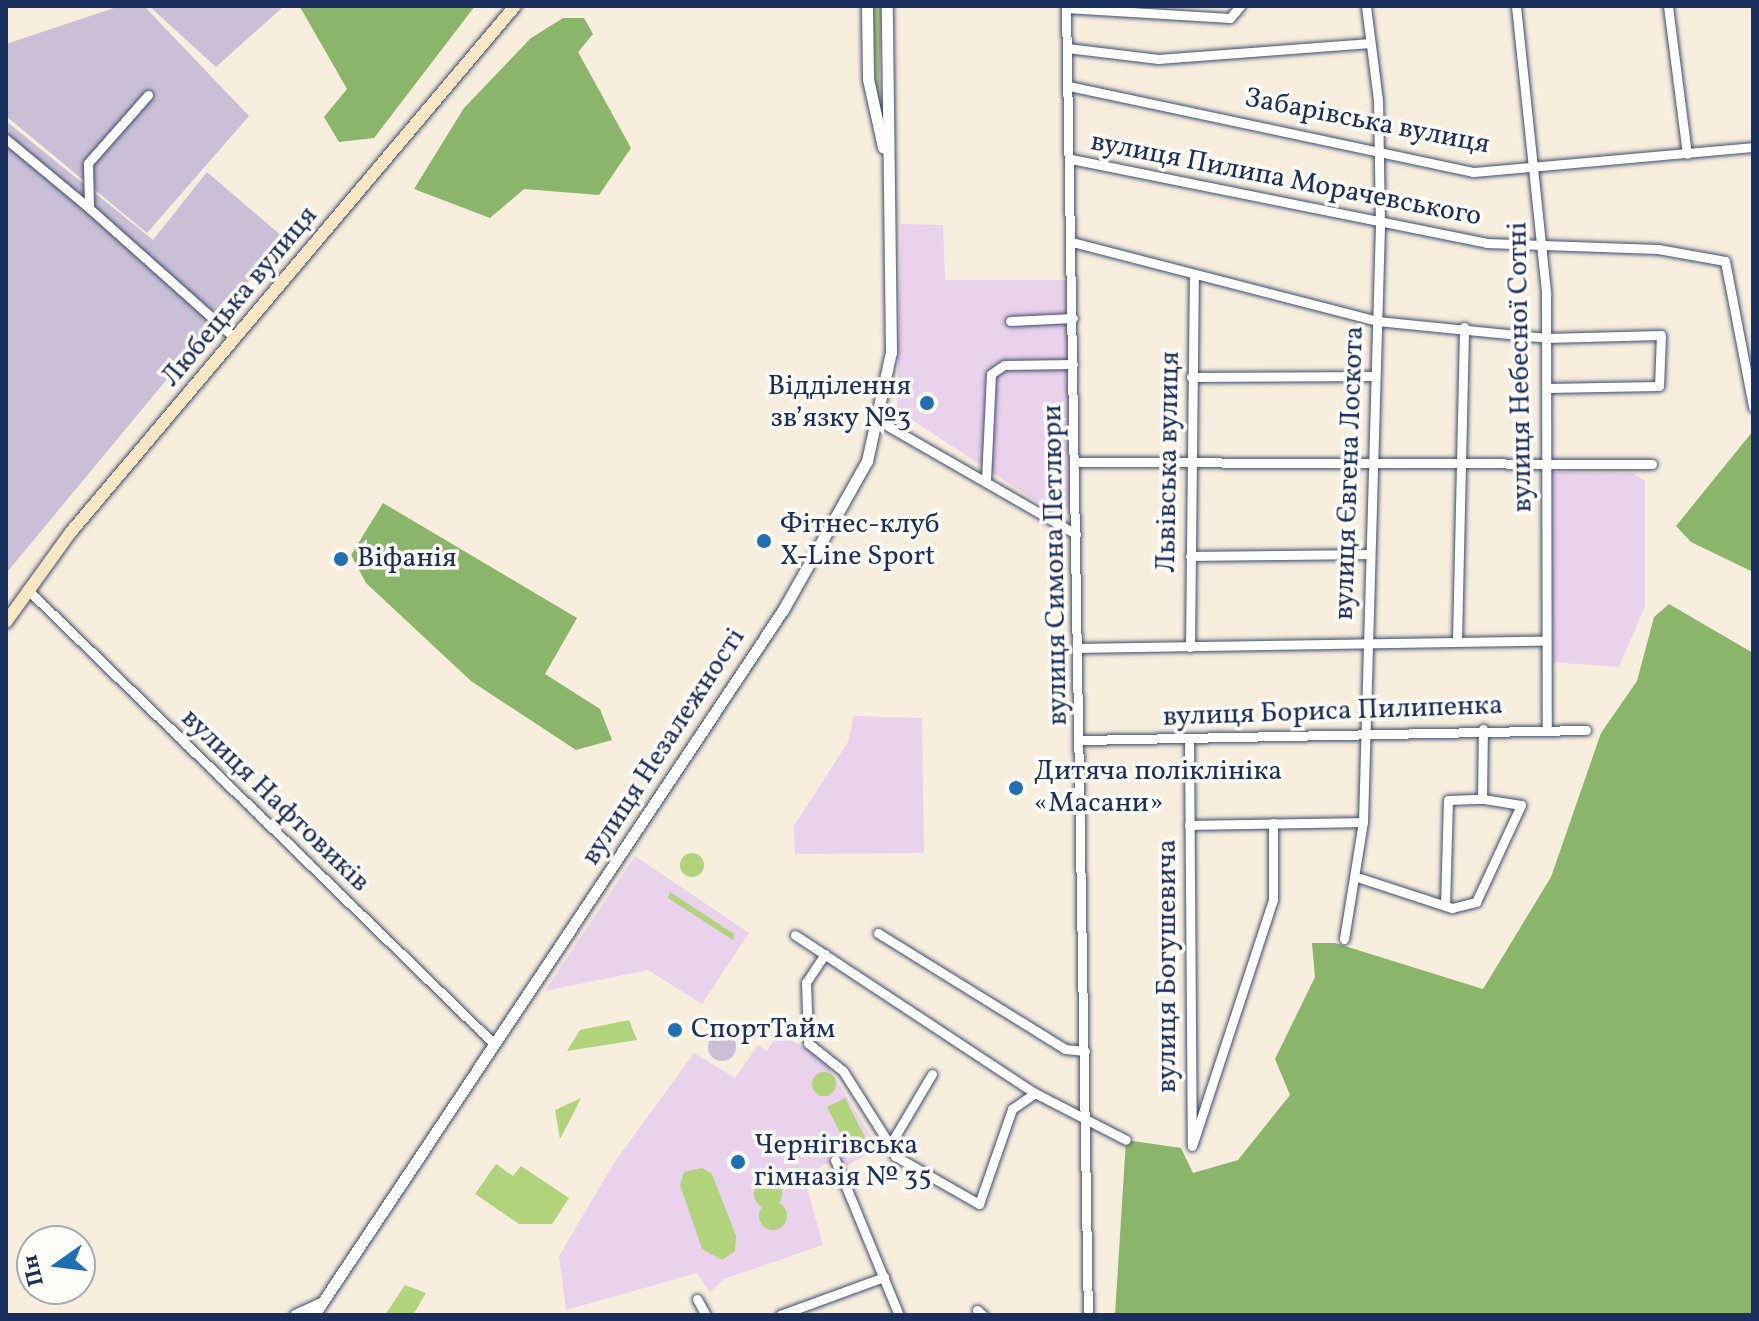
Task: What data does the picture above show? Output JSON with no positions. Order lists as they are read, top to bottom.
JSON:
{
  "streets": {
    "main road": ["Любецька вулиця"],
    "street": [
      "Забарівська вулиця",
      "вулиця Пилипа Морачевського",
      "вулиця Небесної Сотні",
      "Львівська вулиця",
      "вулиця Євгена Лоскота",
      "вулиця Симона Петлюри",
      "вулиця Бориса Пилипенка",
      "вулиця Незалежності",
      "вулиця Нафтовиків",
      "вулиця Богушевича"
    ]
  },
  "crossings": [
    ["Забарівська вулиця", "вулиця Небесної Сотні"],
    ["Забарівська вулиця", "вулиця Євгена Лоскота"],
    ["Забарівська вулиця", "вулиця Симона Петлюри"],
    ["вулиця Пилипа Морачевського", "вулиця Небесної Сотні"],
    ["вулиця Пилипа Морачевського", "вулиця Євгена Лоскота"],
    ["вулиця Пилипа Морачевського", "вулиця Симона Петлюри"],
    ["Любецька вулиця", "вулиця Нафтовиків"],
    ["вулиця Небесної Сотні", "вулиця Бориса Пилипенка"],
    ["вулиця Євгена Лоскота", "вулиця Бориса Пилипенка"],
    ["вулиця Симона Петлюри", "вулиця Бориса Пилипенка"],
    ["вулиця Бориса Пилипенка", "вулиця Богушевича"],
    ["вулиця Незалежності", "вулиця Нафтовиків"]
  ],
  "places": [
    "Відділення зв’язку №3",
    "Фітнес-клуб X-Line Sport",
    "Віфанія",
    "Дитяча поліклініка «Масани»",
    "СпортТайм",
    "Чернігівська гімназія № 35"
  ],
  "north": "left"
}
